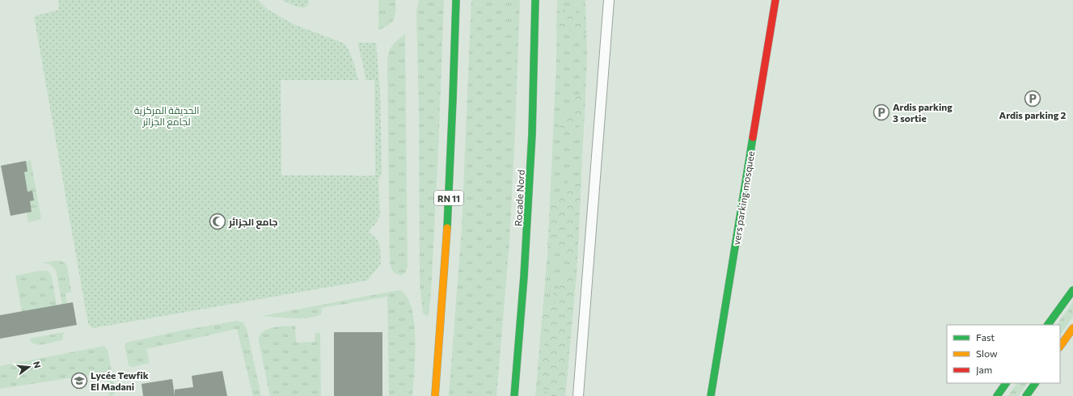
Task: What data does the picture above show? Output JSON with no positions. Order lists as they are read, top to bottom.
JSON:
{
  "streets": {
    "main road": ["RN 11", "Rocade Nord", "vers parking mosquee"]
  },
  "parks": ["الحديقة المركزية لجامع الجزائر"],
  "places": {
    "parking": ["Ardis parking 2", "Ardis parking 3 sortie"],
    "mosque": ["جامع الجزائر"],
    "school or university": ["Lycée Tewfik El Madani"]
  },
  "legend": ["Fast", "Slow", "Jam"],
  "north": "right"
}
